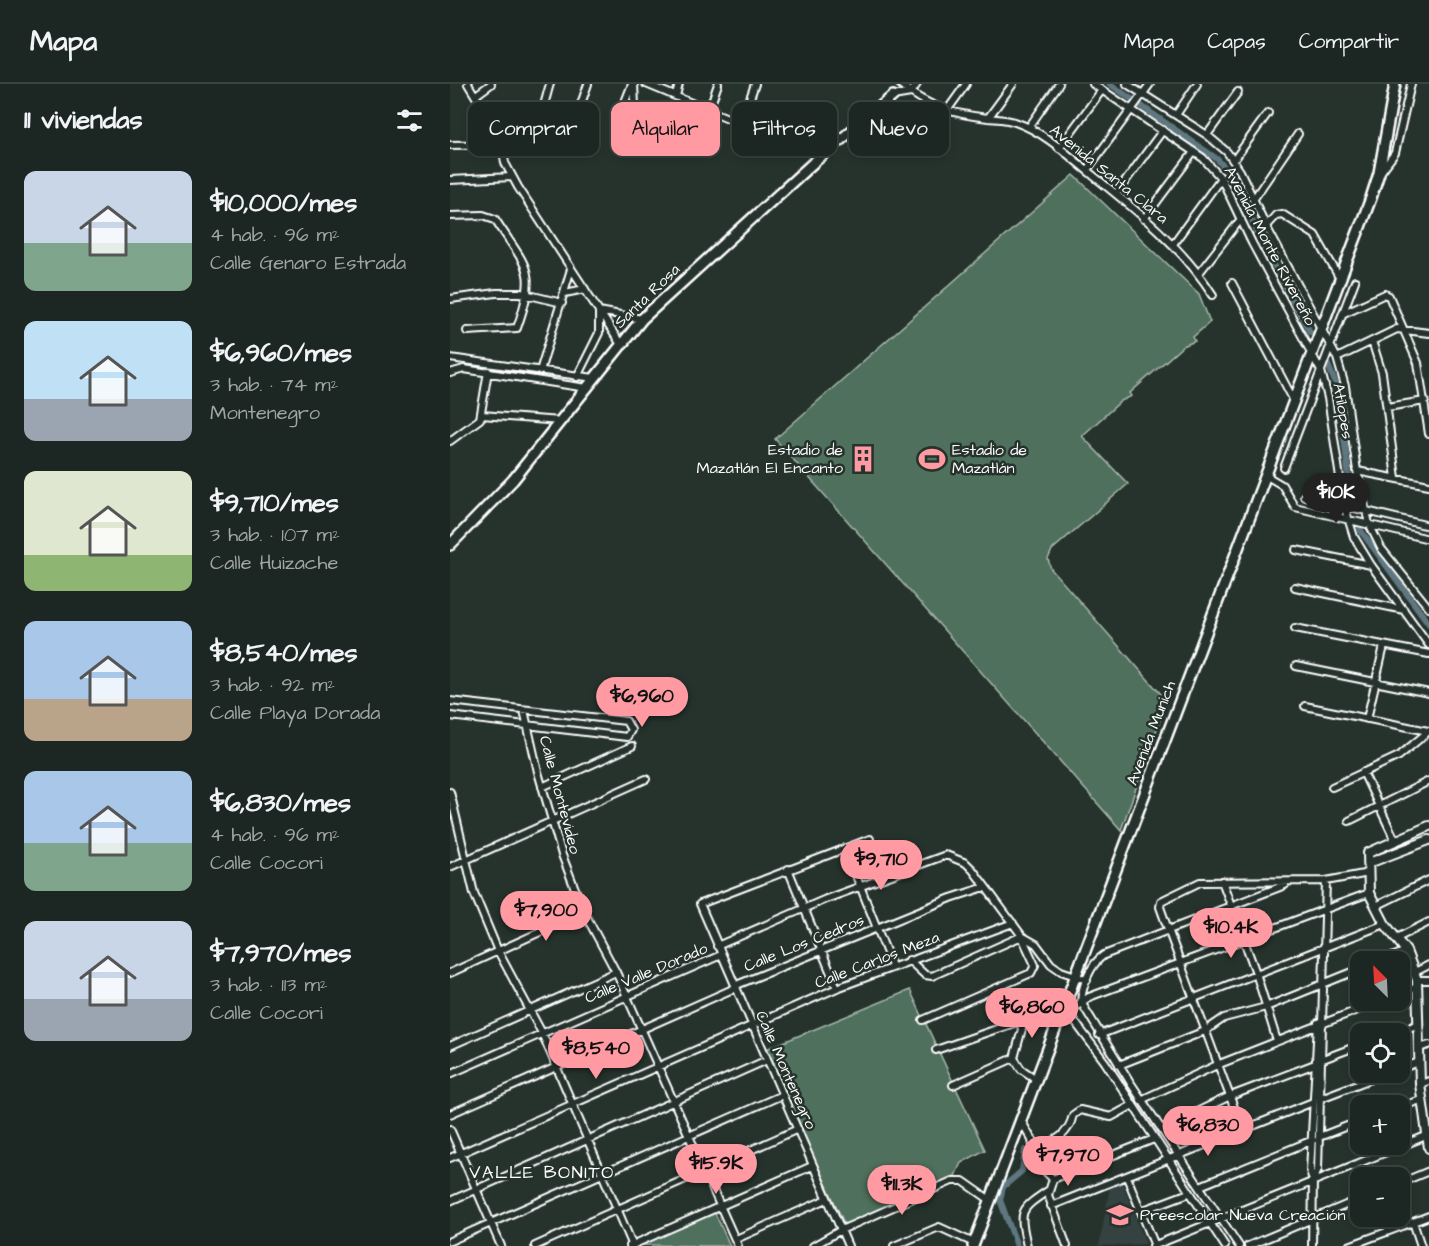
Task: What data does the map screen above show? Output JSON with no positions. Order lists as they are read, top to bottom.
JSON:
{
  "streets": {
    "main road": ["Santa Rosa", "Avenida Munich"],
    "street": [
      "Avenida Santa Clara",
      "Avenida Monte Rivereño",
      "Atilopes",
      "Calle Montevideo",
      "Calle Los Cedros",
      "Calle Carlos Meza",
      "Calle Valle Dorado",
      "Calle Montenegro"
    ]
  },
  "crossings": [
    ["Avenida Monte Rivereño", "Atilopes"],
    ["Avenida Monte Rivereño", "Avenida Munich"],
    ["Calle Montevideo", "Calle Los Cedros"],
    ["Calle Montevideo", "Calle Carlos Meza"],
    ["Calle Montevideo", "Calle Valle Dorado"],
    ["Calle Los Cedros", "Calle Montenegro"],
    ["Calle Carlos Meza", "Calle Montenegro"],
    ["Calle Valle Dorado", "Calle Montenegro"]
  ],
  "districts": ["VALLE BONITO"],
  "places": {
    "building": ["Estadio de Mazatlán El Encanto"],
    "sports": ["Estadio de Mazatlán"],
    "school or university": ["Preescolar Nueva Creación"]
  },
  "north": "top left",
  "page": {
    "header": "Mapa",
    "nav": ["Mapa", "Capas", "Compartir"],
    "heading": "11 viviendas",
    "chip": [
      "Comprar",
      "Alquilar",
      "Filtros",
      "Nuevo"
    ],
    "list": [
      {
        "name": "$10,000/mes",
        "note": "4 hab. · 96 m² · Calle Genaro Estrada"
      },
      {
        "name": "$6,960/mes",
        "note": "3 hab. · 74 m² · Montenegro"
      },
      {
        "name": "$9,710/mes",
        "note": "3 hab. · 107 m² · Calle Huizache"
      },
      {
        "name": "$8,540/mes",
        "note": "3 hab. · 92 m² · Calle Playa Dorada"
      },
      {
        "name": "$6,830/mes",
        "note": "4 hab. · 96 m² · Calle Cocori"
      },
      {
        "name": "$7,970/mes",
        "note": "3 hab. · 113 m² · Calle Cocori"
      }
    ],
    "price": [
      "$10K",
      "$6,960",
      "$9,710",
      "$7,900",
      "$10.4K",
      "$6,860",
      "$8,540",
      "$6,830",
      "$7,970",
      "$15.9K",
      "$11.3K"
    ],
    "map_buttons": ["+", "−"]
  }
}
